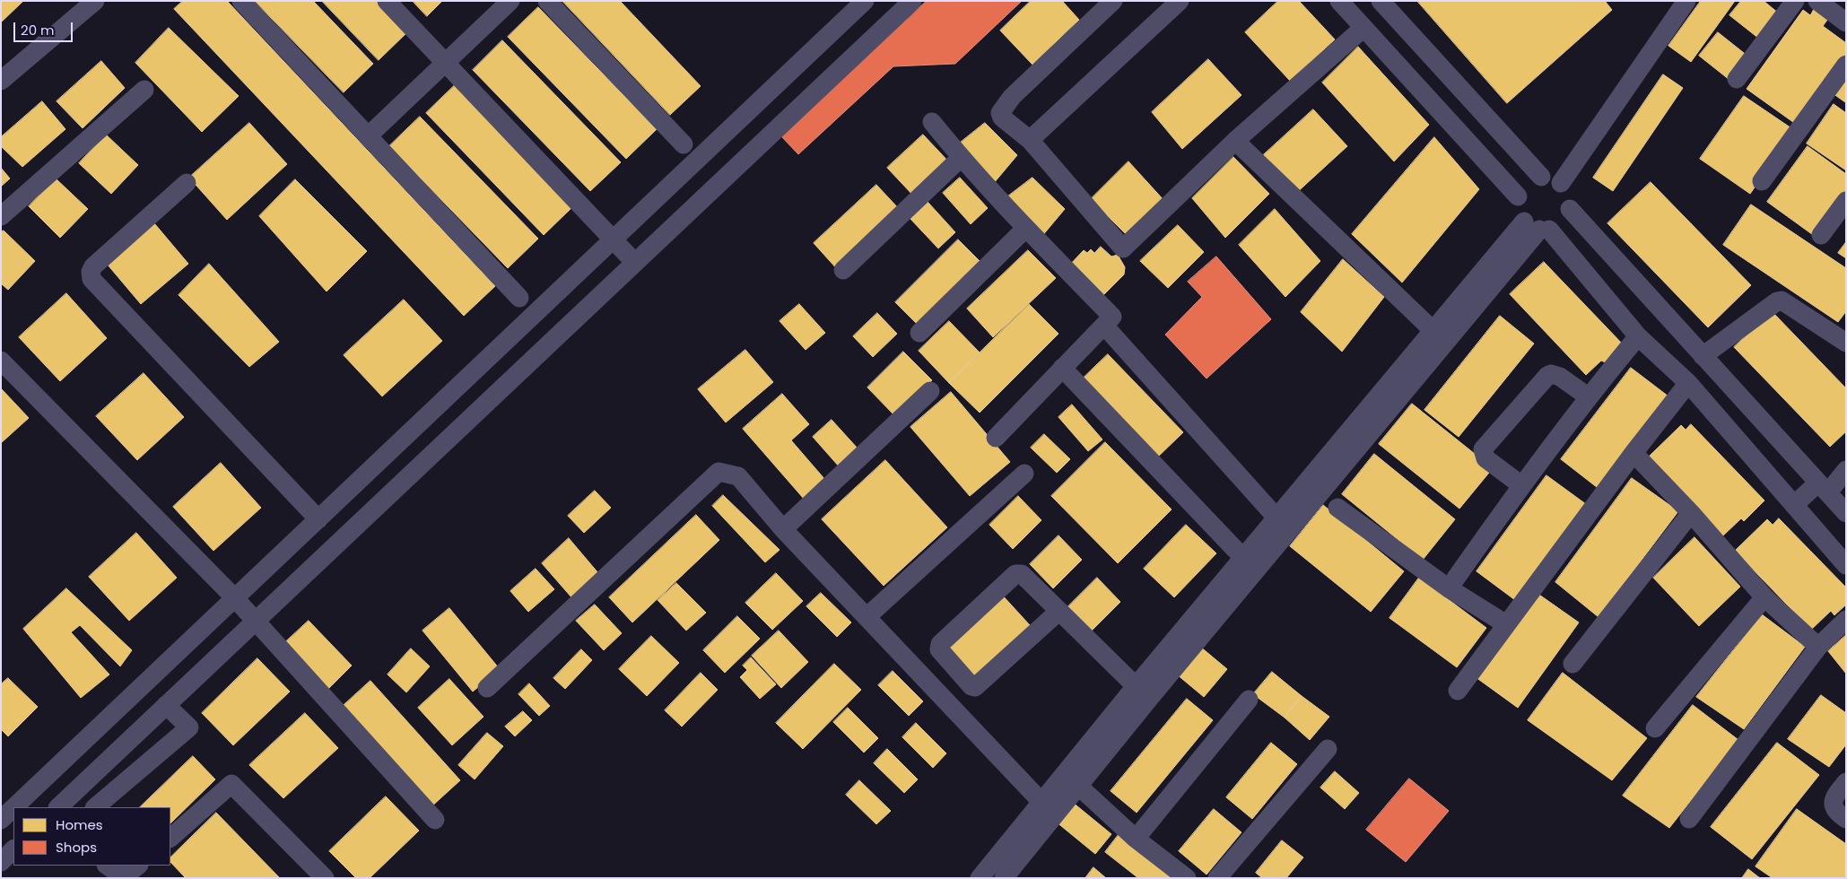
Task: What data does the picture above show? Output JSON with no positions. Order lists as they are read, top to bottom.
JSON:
{
  "legend": ["Homes", "Shops"],
  "scale_bar": "20 m"
}
